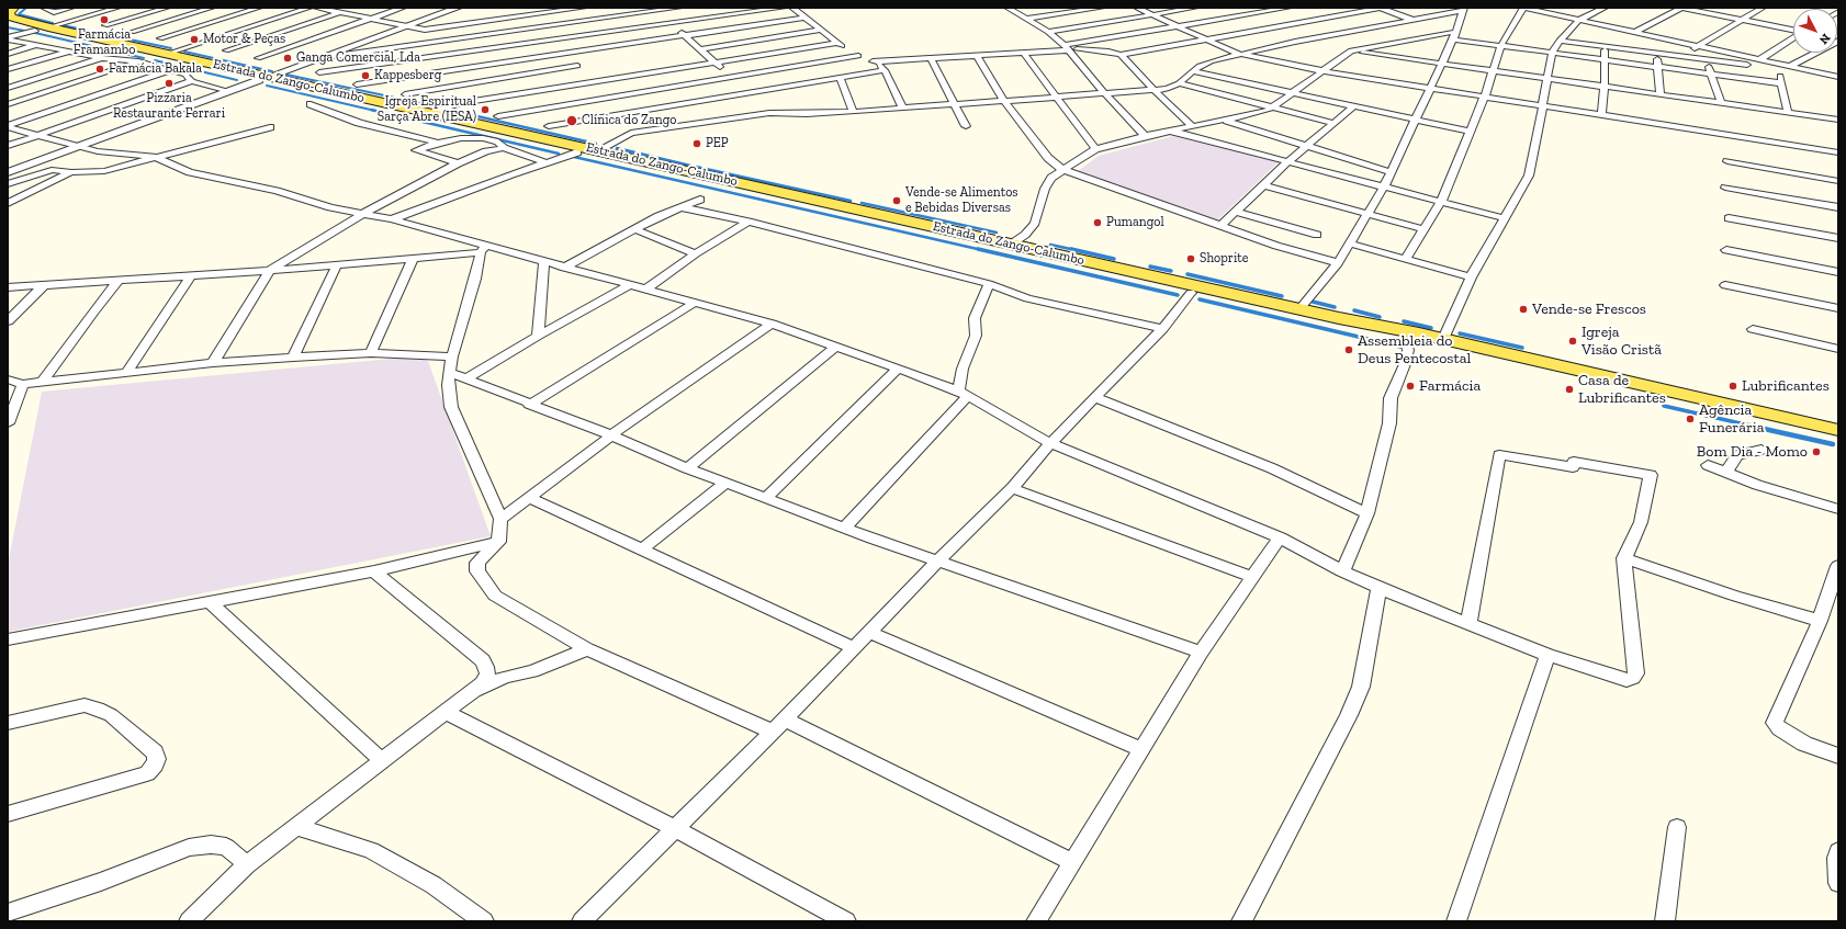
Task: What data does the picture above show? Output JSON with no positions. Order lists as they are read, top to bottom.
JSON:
{
  "streets": {
    "main road": ["Estrada do Zango-Calumbo"]
  },
  "places": [
    "Farmácia Framambo",
    "Motor & Peças",
    "Ganga Comercial, Lda",
    "Farmácia Bakala",
    "Kappesberg",
    "Pizzaria Restaurante Ferrari",
    "Igreja Espiritual Sarça Abre (IESA)",
    "Clínica do Zango",
    "PEP",
    "Vende-se Alimentos e Bebidas Diversas",
    "Pumangol",
    "Shoprite",
    "Vende-se Frescos",
    "Igreja Visão Cristã",
    "Assembleia do Deus Pentecostal",
    "Farmácia",
    "Lubrificantes",
    "Casa de Lubrificantes",
    "Agência Funerária",
    "Bom Dia - Momo"
  ],
  "north": "bottom right"
}
